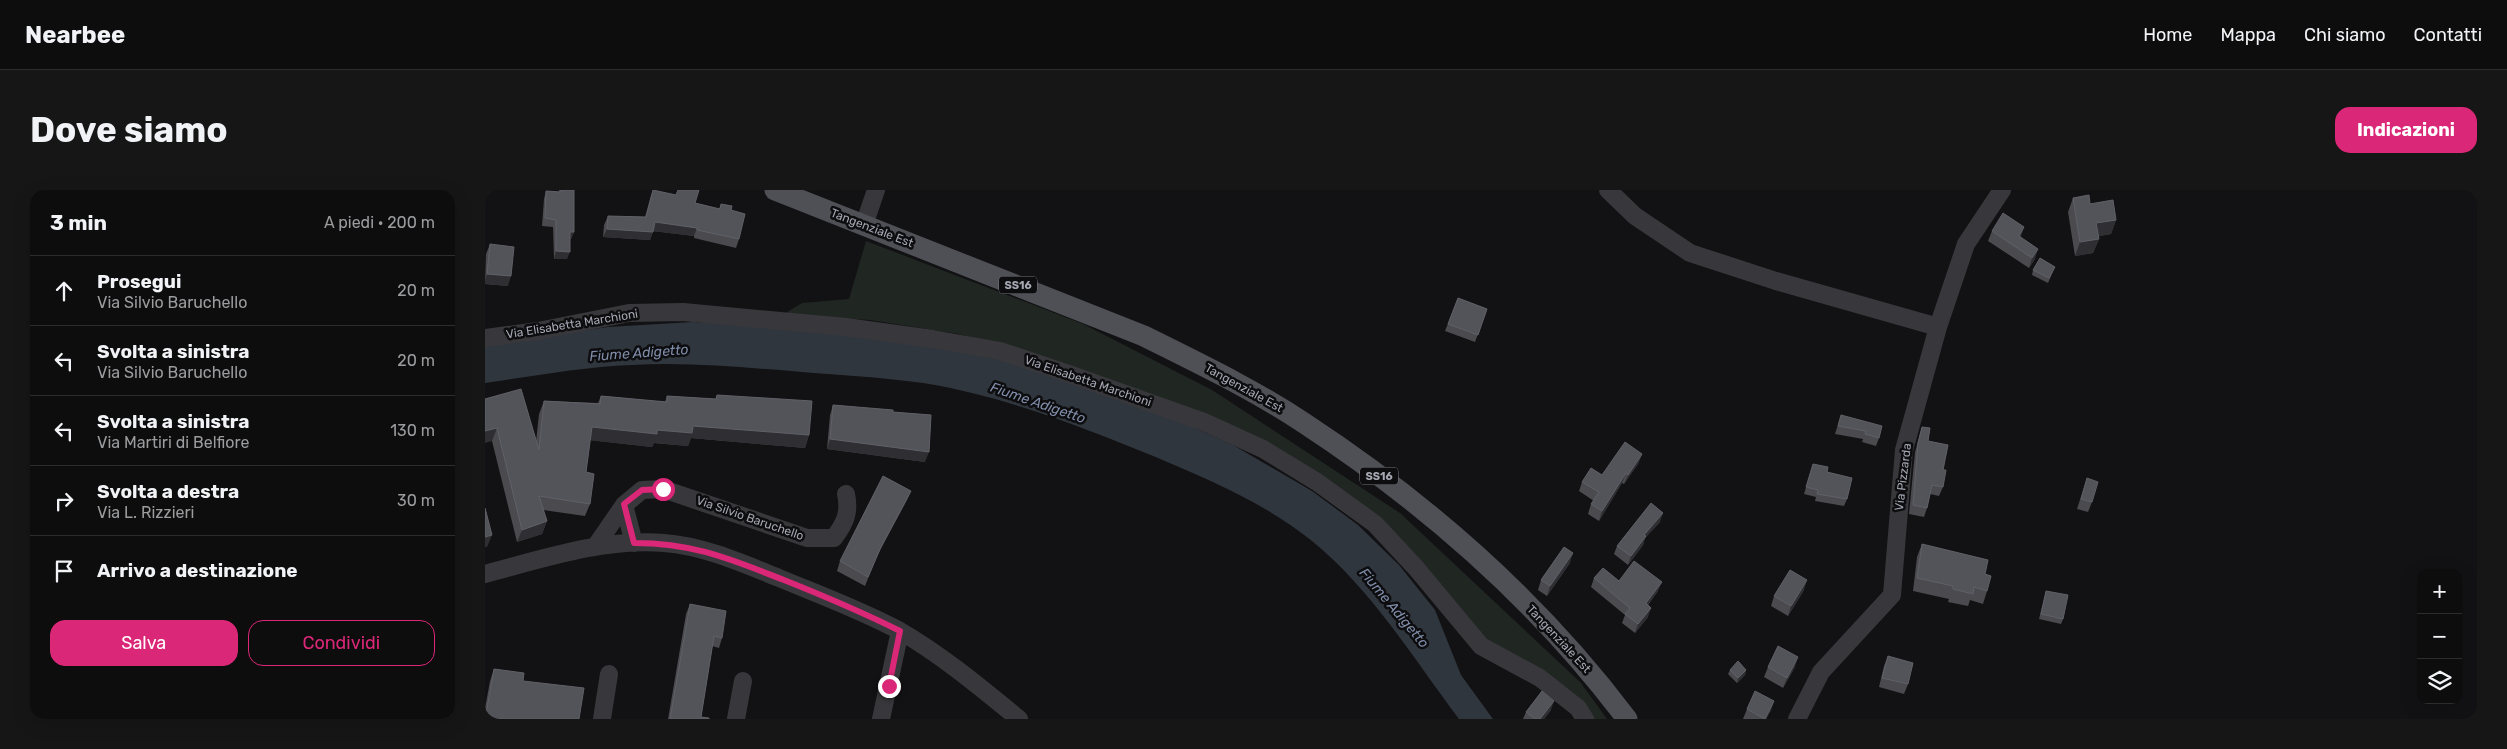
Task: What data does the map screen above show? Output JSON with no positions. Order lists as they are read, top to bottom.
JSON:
{
  "streets": {
    "main road": ["Tangenziale Est", "SS16"],
    "street": ["Via Elisabetta Marchioni", "Via Pizzarda", "Via Silvio Baruchello"]
  },
  "water": ["Fiume Adigetto"],
  "page": {
    "header": "Nearbee",
    "nav": [
      "Home",
      "Mappa",
      "Chi siamo",
      "Contatti"
    ],
    "buttons": [
      "Indicazioni",
      ["Salva", "Condividi"]
    ],
    "title": "Dove siamo",
    "heading": ["3 min", "A piedi · 200 m"],
    "list": [
      ["Prosegui", "Via Silvio Baruchello", "20 m"],
      ["Svolta a sinistra", "Via Silvio Baruchello", "20 m"],
      ["Svolta a sinistra", "Via Martiri di Belfiore", "130 m"],
      ["Svolta a destra", "Via L. Rizzieri", "30 m"],
      "Arrivo a destinazione"
    ],
    "map_buttons": ["+", "−"]
  }
}
